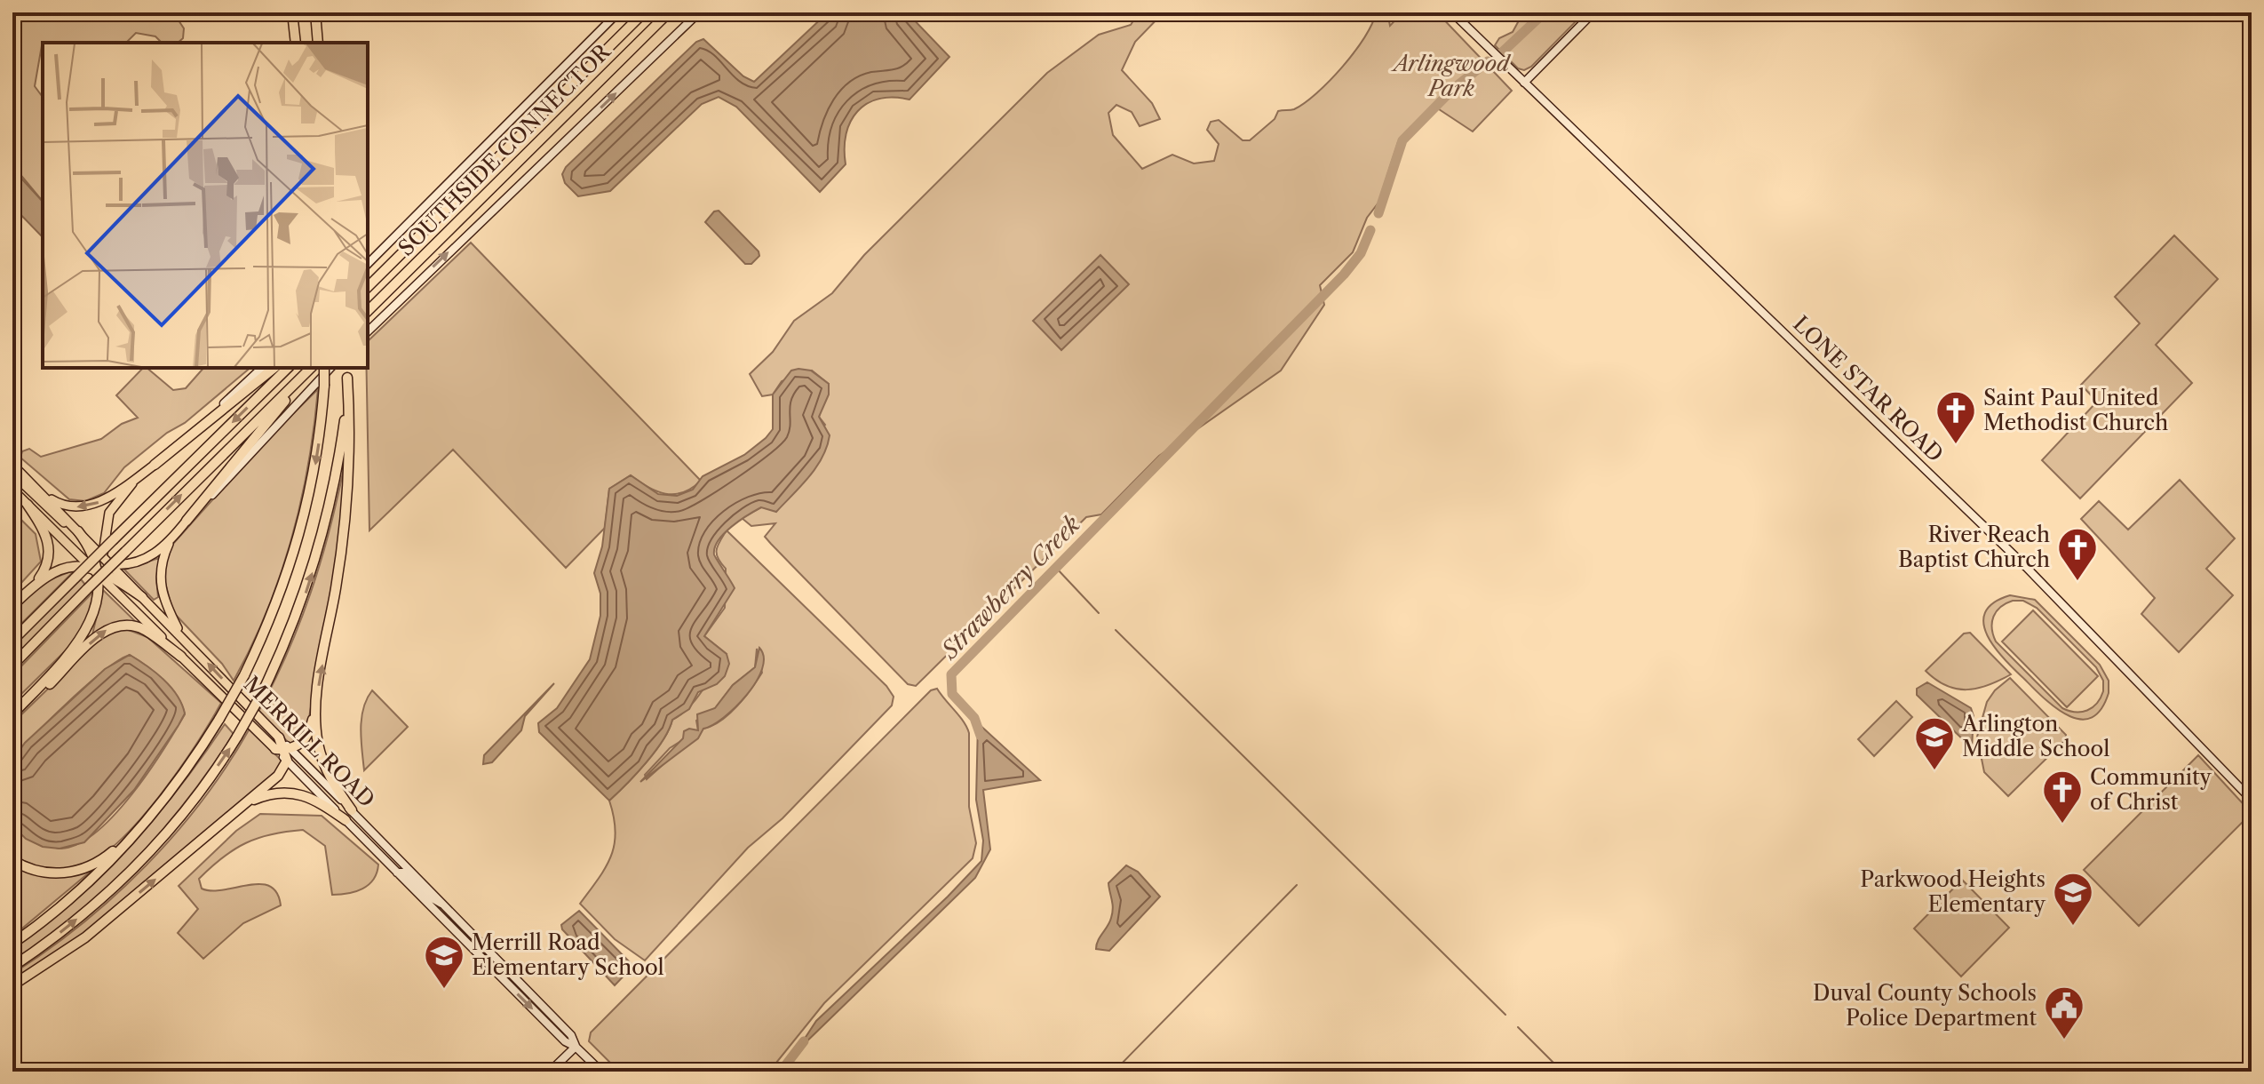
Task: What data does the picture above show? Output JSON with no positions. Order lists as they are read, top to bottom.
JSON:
{
  "streets": {
    "highway": ["SOUTHSIDE CONNECTOR"],
    "main road": ["MERRILL ROAD"],
    "street": ["LONE STAR ROAD"]
  },
  "water": ["Strawberry Creek"],
  "parks": ["Arlingwood Park"],
  "places": {
    "church": ["Saint Paul United Methodist Church", "River Reach Baptist Church", "Community of Christ"],
    "school or university": ["Arlington Middle School", "Parkwood Heights Elementary", "Merrill Road Elementary School"],
    "public building": ["Duval County Schools Police Department"]
  }
}
